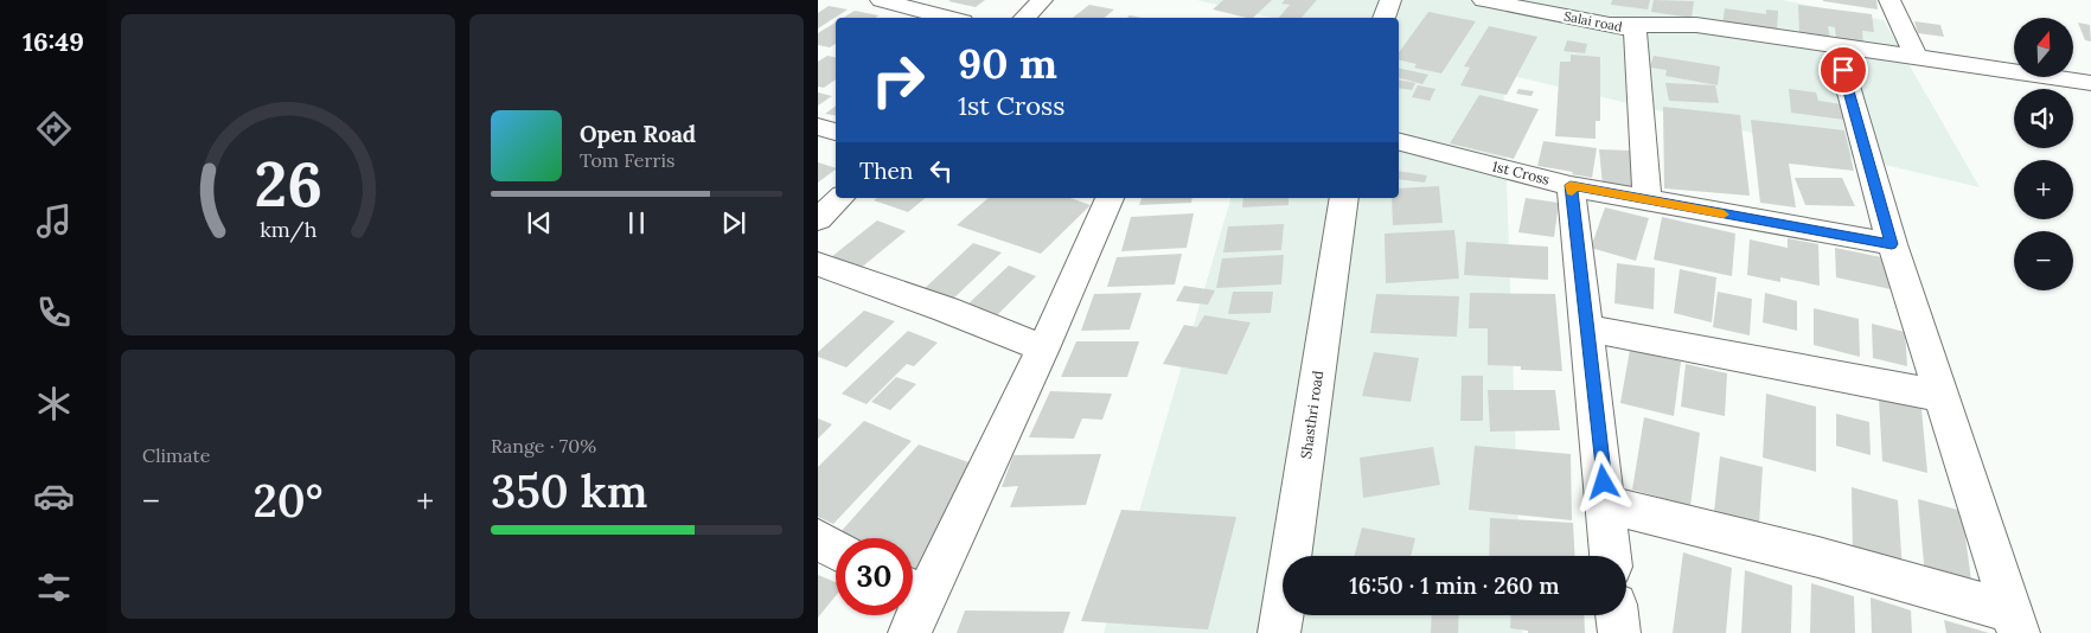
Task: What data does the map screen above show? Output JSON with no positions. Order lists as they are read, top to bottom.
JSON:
{
  "streets": {
    "street": ["Salai road", "1st Cross", "Shasthri road"]
  },
  "north": "top",
  "page": {
    "tabs": "16:49",
    "map_buttons": ["+", "−"],
    "turn": ["90 m", "1st Cross"],
    "song": ["Open Road", "Tom Ferris"],
    "then": "Then",
    "tile": [
      "Climate",
      ["Range · 70%", "350 km"]
    ],
    "heat": ["−", "20°", "+"],
    "limit": "30",
    "trip": "16:50 · 1 min · 260 m",
    "gauge": ["26", "km/h"]
  }
}
